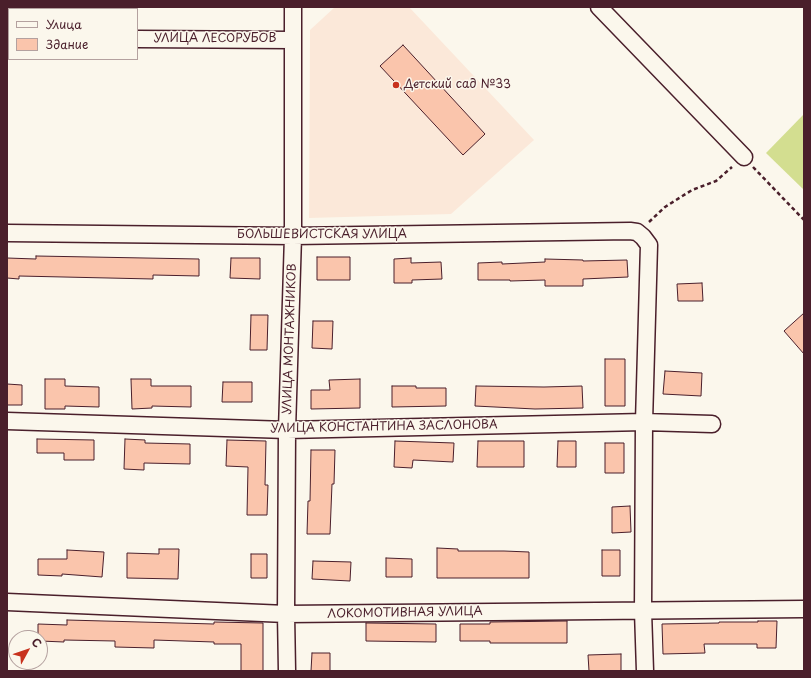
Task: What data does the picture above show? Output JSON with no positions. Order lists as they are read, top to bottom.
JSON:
{
  "streets": {
    "street": [
      "УЛИЦА ЛЕСОРУБОВ",
      "БОЛЬШЕВИСТСКАЯ УЛИЦА",
      "УЛИЦА МОНТАЖНИКОВ",
      "УЛИЦА КОНСТАНТИНА ЗАСЛОНОВА",
      "ЛОКОМОТИВНАЯ УЛИЦА"
    ]
  },
  "crossings": [
    ["УЛИЦА ЛЕСОРУБОВ", "УЛИЦА МОНТАЖНИКОВ"],
    ["БОЛЬШЕВИСТСКАЯ УЛИЦА", "УЛИЦА МОНТАЖНИКОВ"],
    ["УЛИЦА МОНТАЖНИКОВ", "УЛИЦА КОНСТАНТИНА ЗАСЛОНОВА"],
    ["УЛИЦА МОНТАЖНИКОВ", "ЛОКОМОТИВНАЯ УЛИЦА"]
  ],
  "places": ["Детский сад №33"],
  "legend": ["Улица", "Здание"],
  "north": "top right"
}
